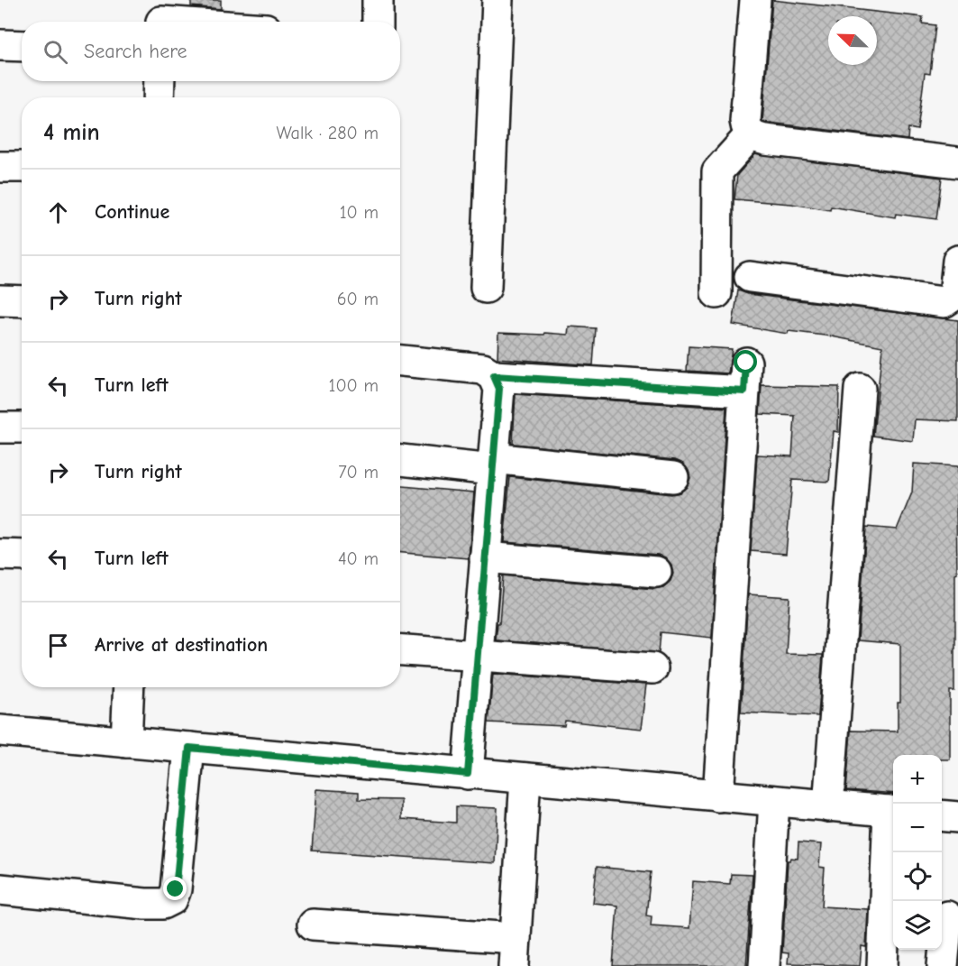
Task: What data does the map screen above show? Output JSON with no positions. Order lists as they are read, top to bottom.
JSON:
{
  "north": "top left",
  "page": {
    "search": "Search here",
    "heading": ["4 min", "Walk · 280 m"],
    "list": [
      ["Continue", "10 m"],
      ["Turn right", "60 m"],
      ["Turn left", "100 m"],
      ["Turn right", "70 m"],
      ["Turn left", "40 m"],
      "Arrive at destination"
    ],
    "map_buttons": ["+", "−"]
  }
}
